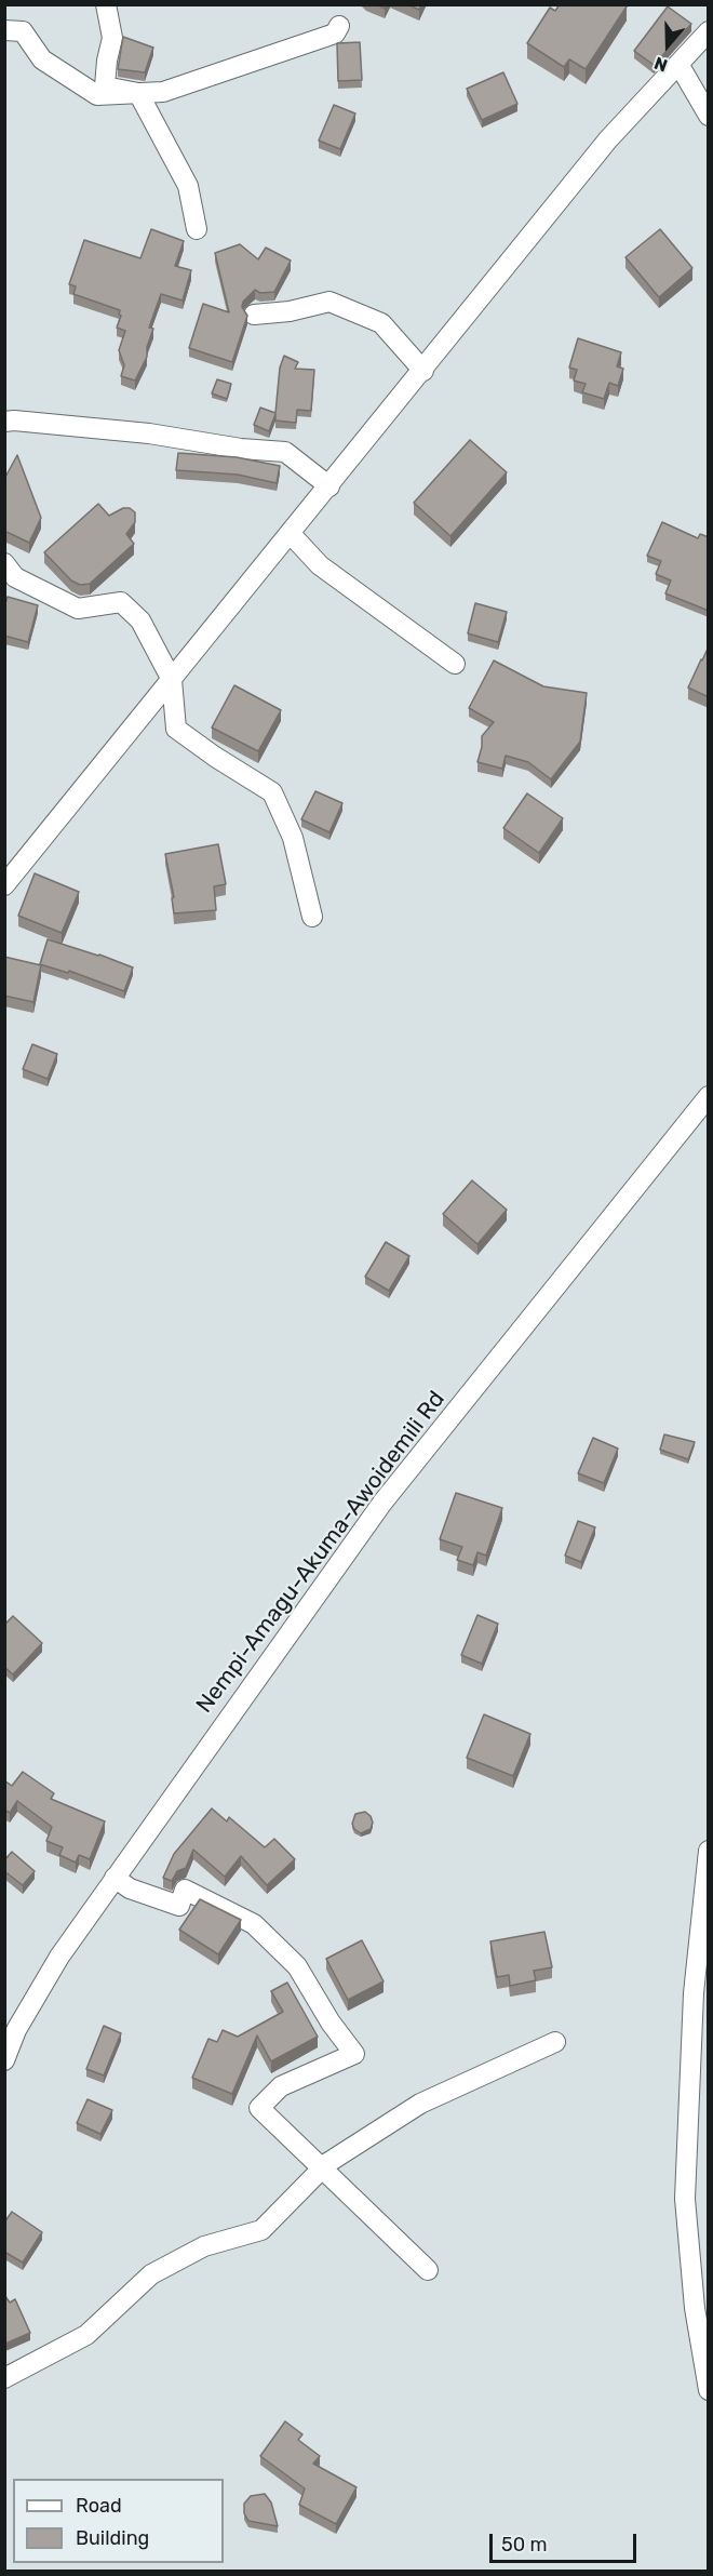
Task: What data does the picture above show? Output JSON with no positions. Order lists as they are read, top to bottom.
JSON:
{
  "streets": {
    "street": ["Nempi-Amagu-Akuma-Awoidemili Rd"]
  },
  "legend": ["Road", "Building"],
  "scale_bar": "50 m",
  "north": "bottom"
}
